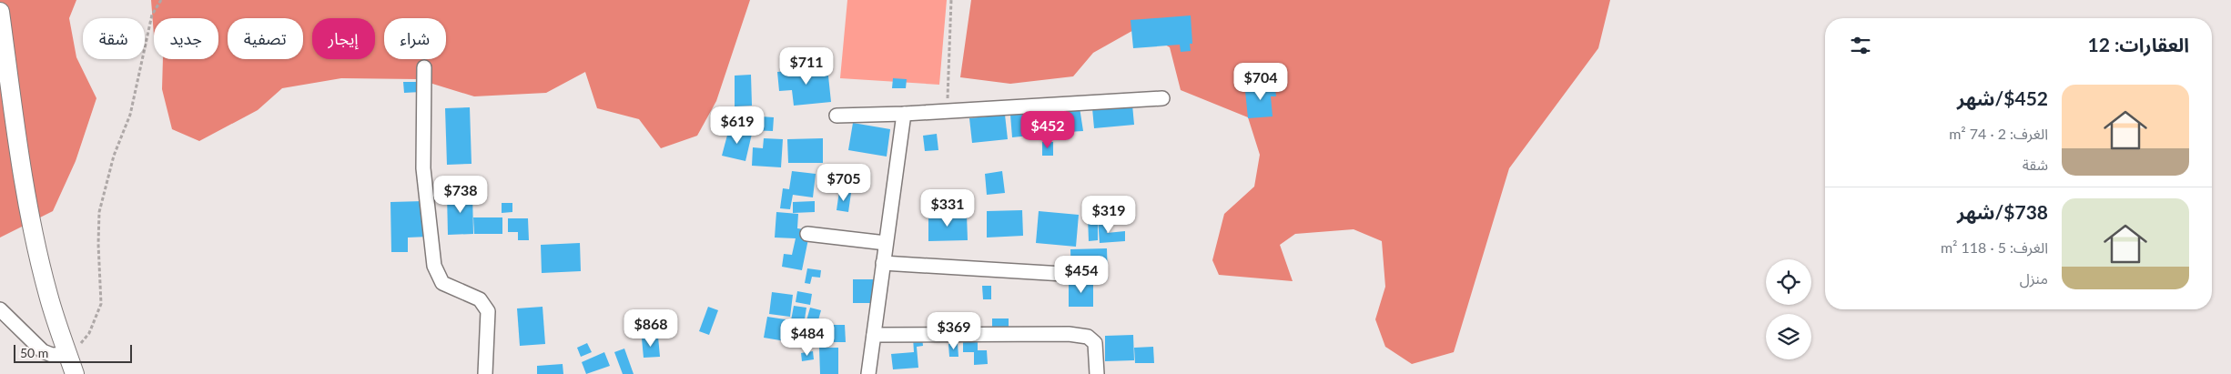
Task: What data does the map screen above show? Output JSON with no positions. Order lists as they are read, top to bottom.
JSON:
{
  "scale_bar": "50 m",
  "page": {
    "chip": [
      "شراء",
      "إيجار",
      "تصفية",
      "جديد",
      "شقة"
    ],
    "heading": "العقارات: 12",
    "price": [
      "$711",
      "$704",
      "$619",
      "$452",
      "$705",
      "$738",
      "$331",
      "$319",
      "$454",
      "$868",
      "$369",
      "$484"
    ],
    "list": [
      {
        "name": "$452/شهر",
        "note": "الغرف: 2 · 74 m² · شقة"
      },
      {
        "name": "$738/شهر",
        "note": "الغرف: 5 · 118 m² · منزل"
      }
    ],
    "scale": "50 m"
  }
}
